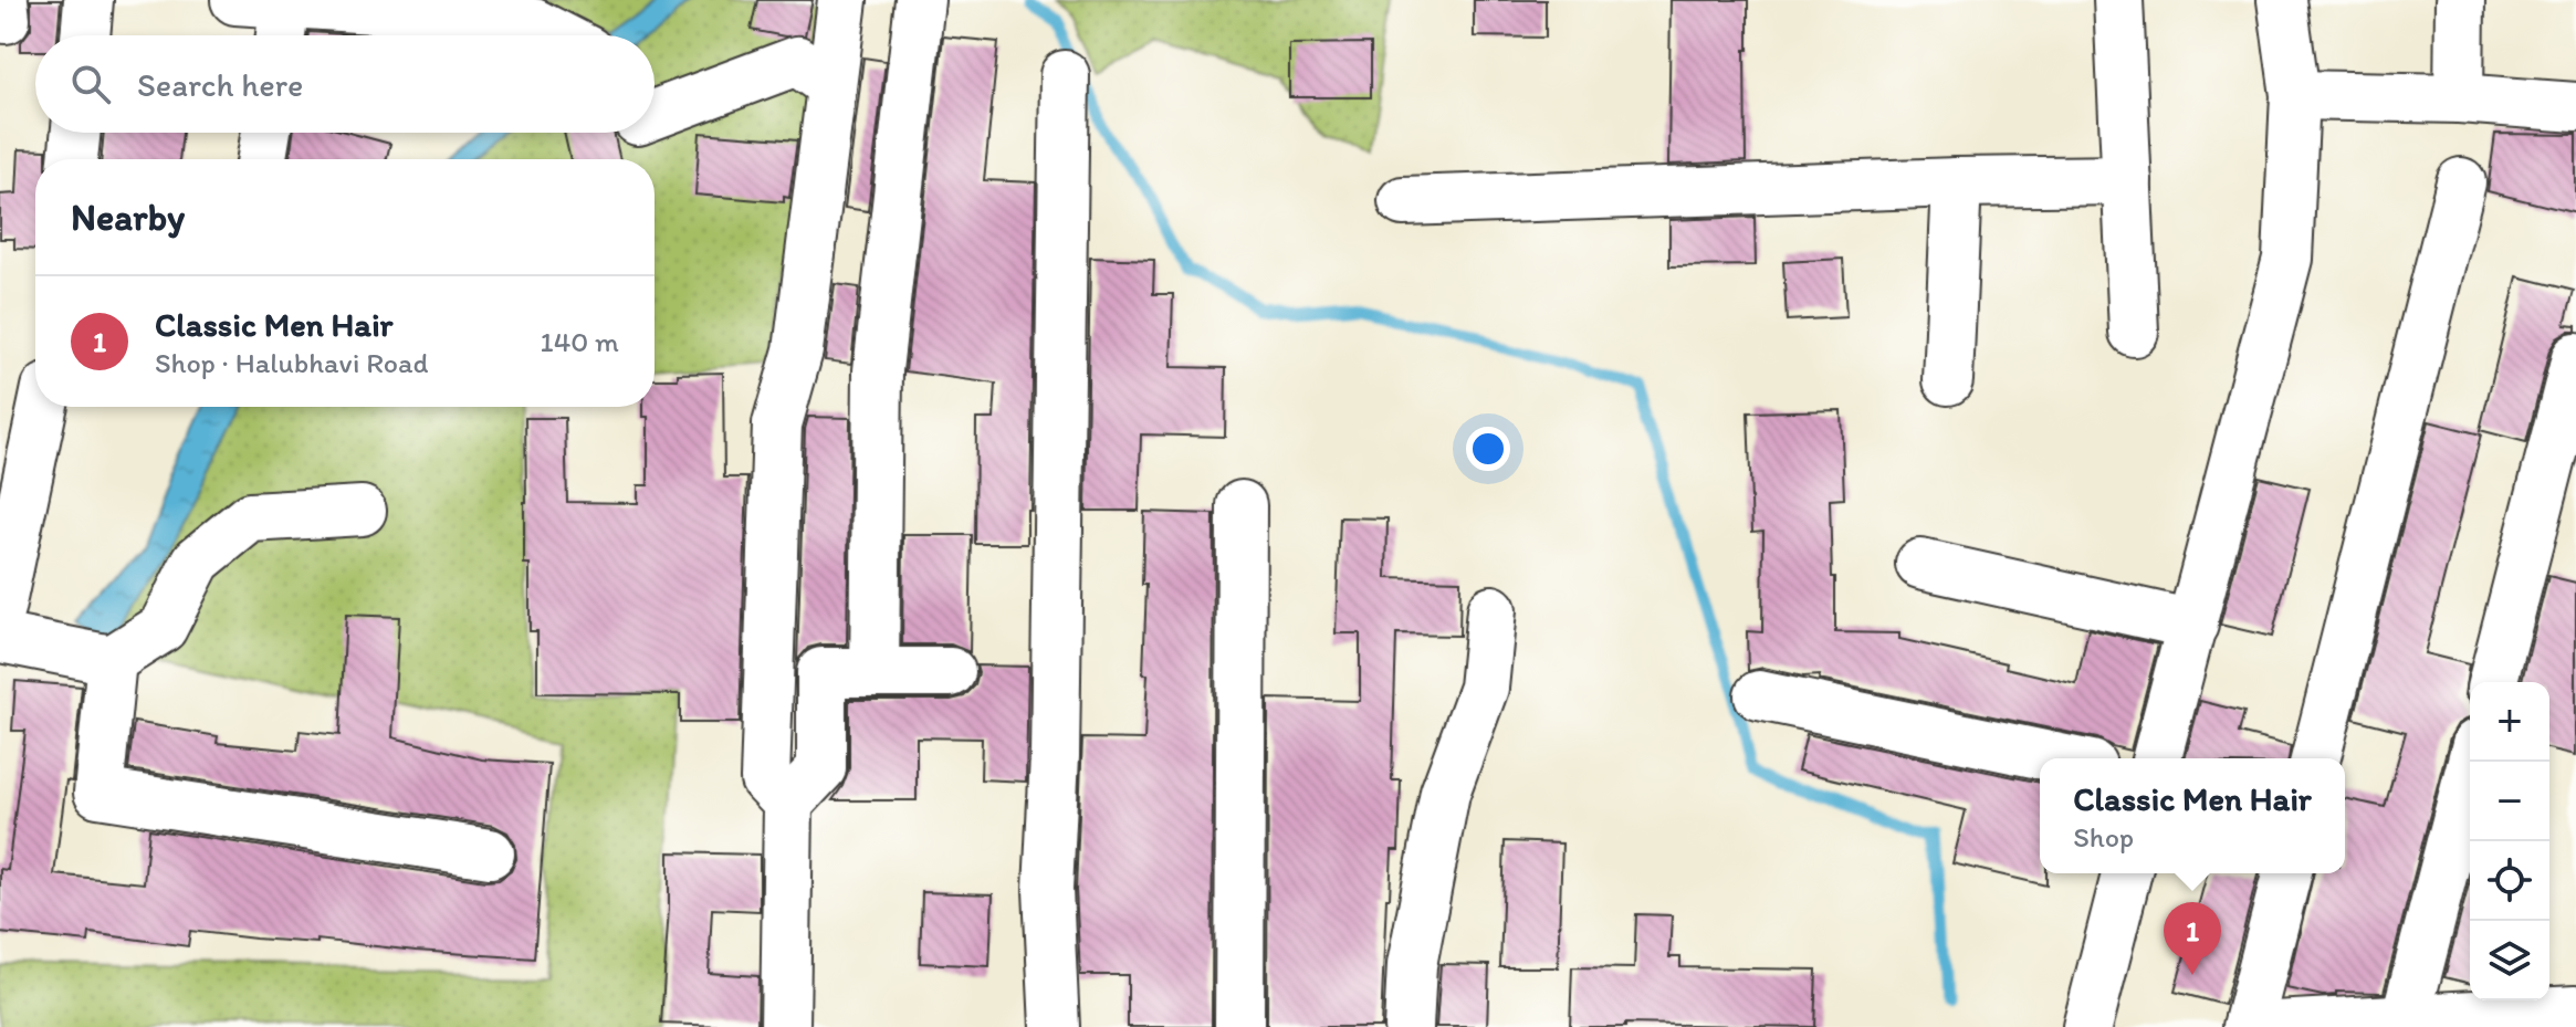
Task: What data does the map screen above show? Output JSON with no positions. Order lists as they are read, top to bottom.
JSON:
{
  "page": {
    "search": "Search here",
    "heading": "Nearby",
    "list": [
      {
        "mark": "1",
        "name": "Classic Men Hair",
        "note": "Shop · Halubhavi Road",
        "value": "140 m"
      }
    ],
    "map_buttons": ["+", "−"],
    "popup": ["Classic Men Hair", "Shop"],
    "pins": "1"
  }
}
